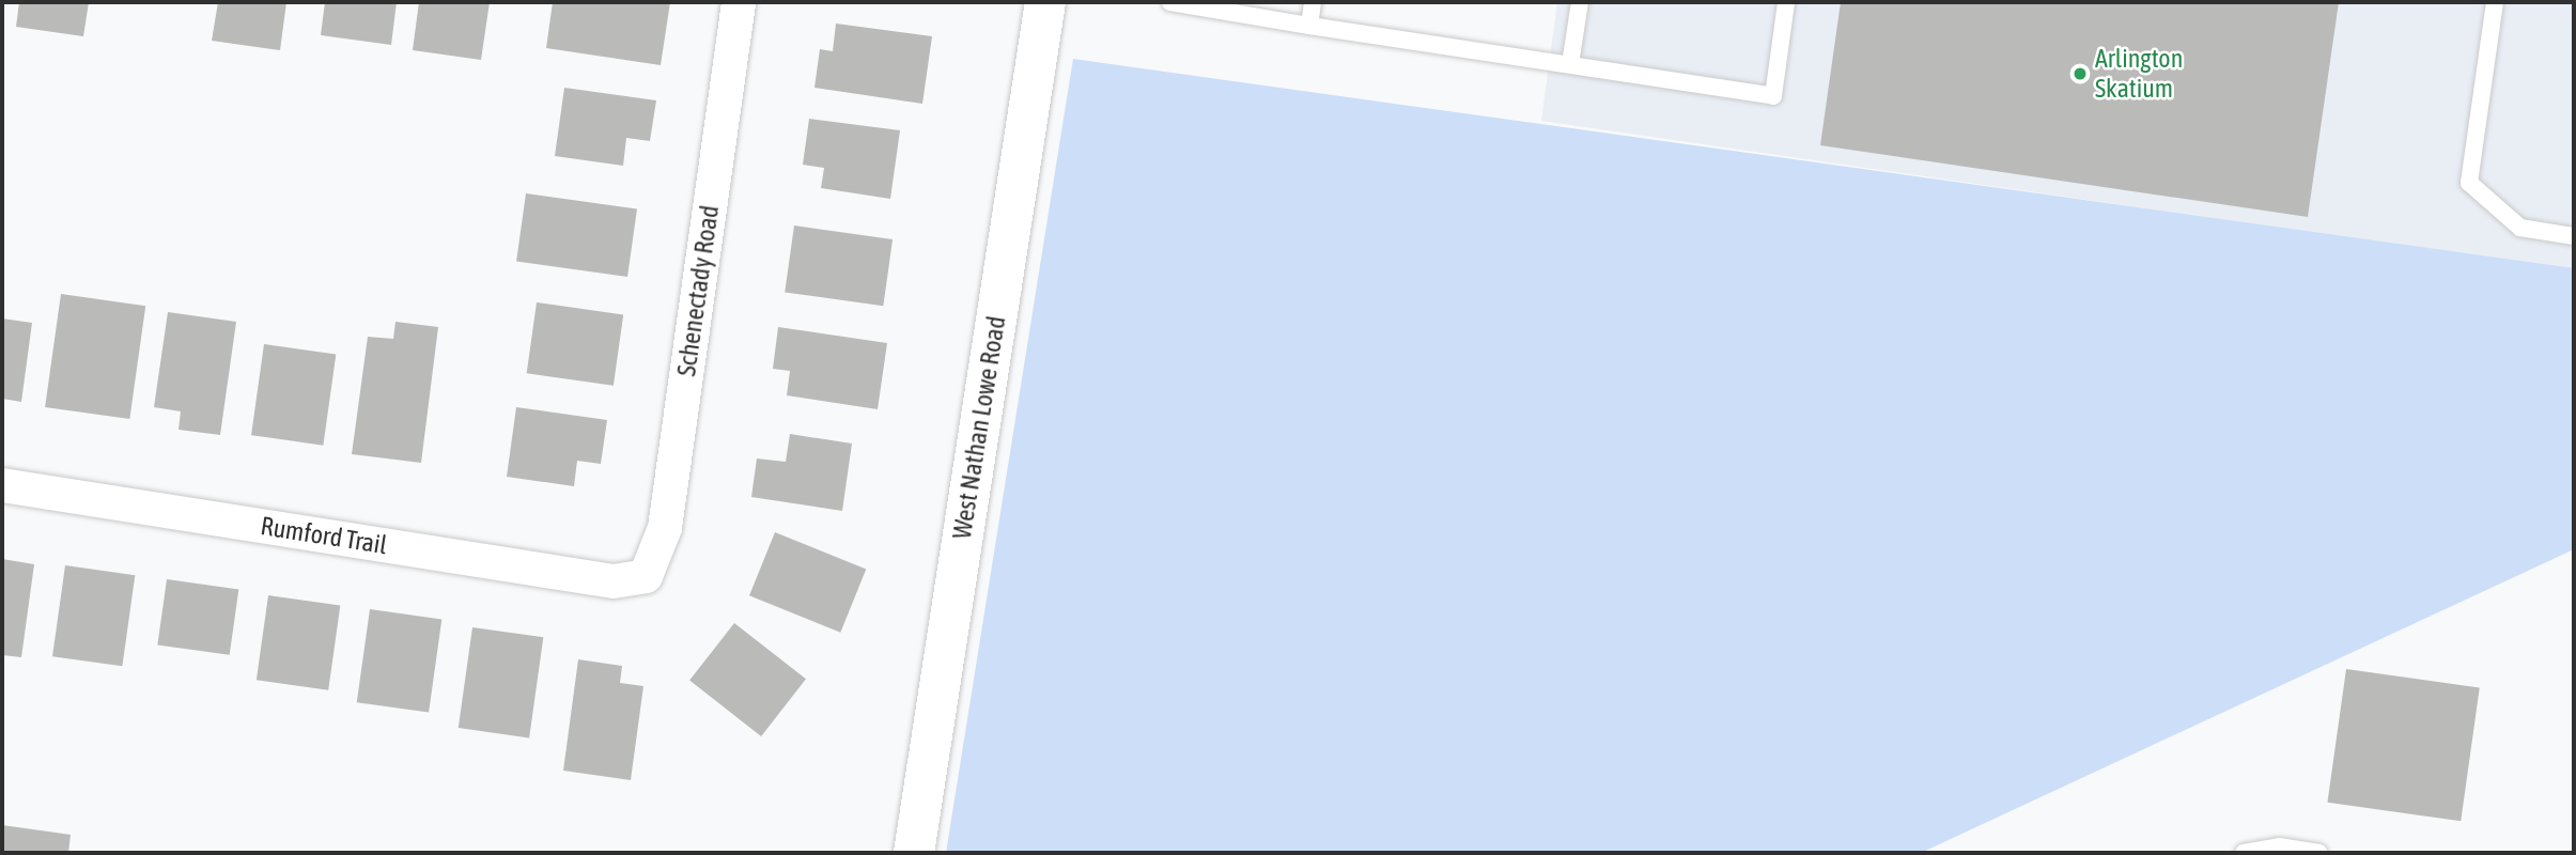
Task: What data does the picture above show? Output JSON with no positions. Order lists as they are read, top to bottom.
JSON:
{
  "streets": {
    "street": ["Schenectady Road", "West Nathan Lowe Road", "Rumford Trail"]
  },
  "crossings": [
    ["Schenectady Road", "Rumford Trail"]
  ],
  "places": ["Arlington Skatium"]
}
